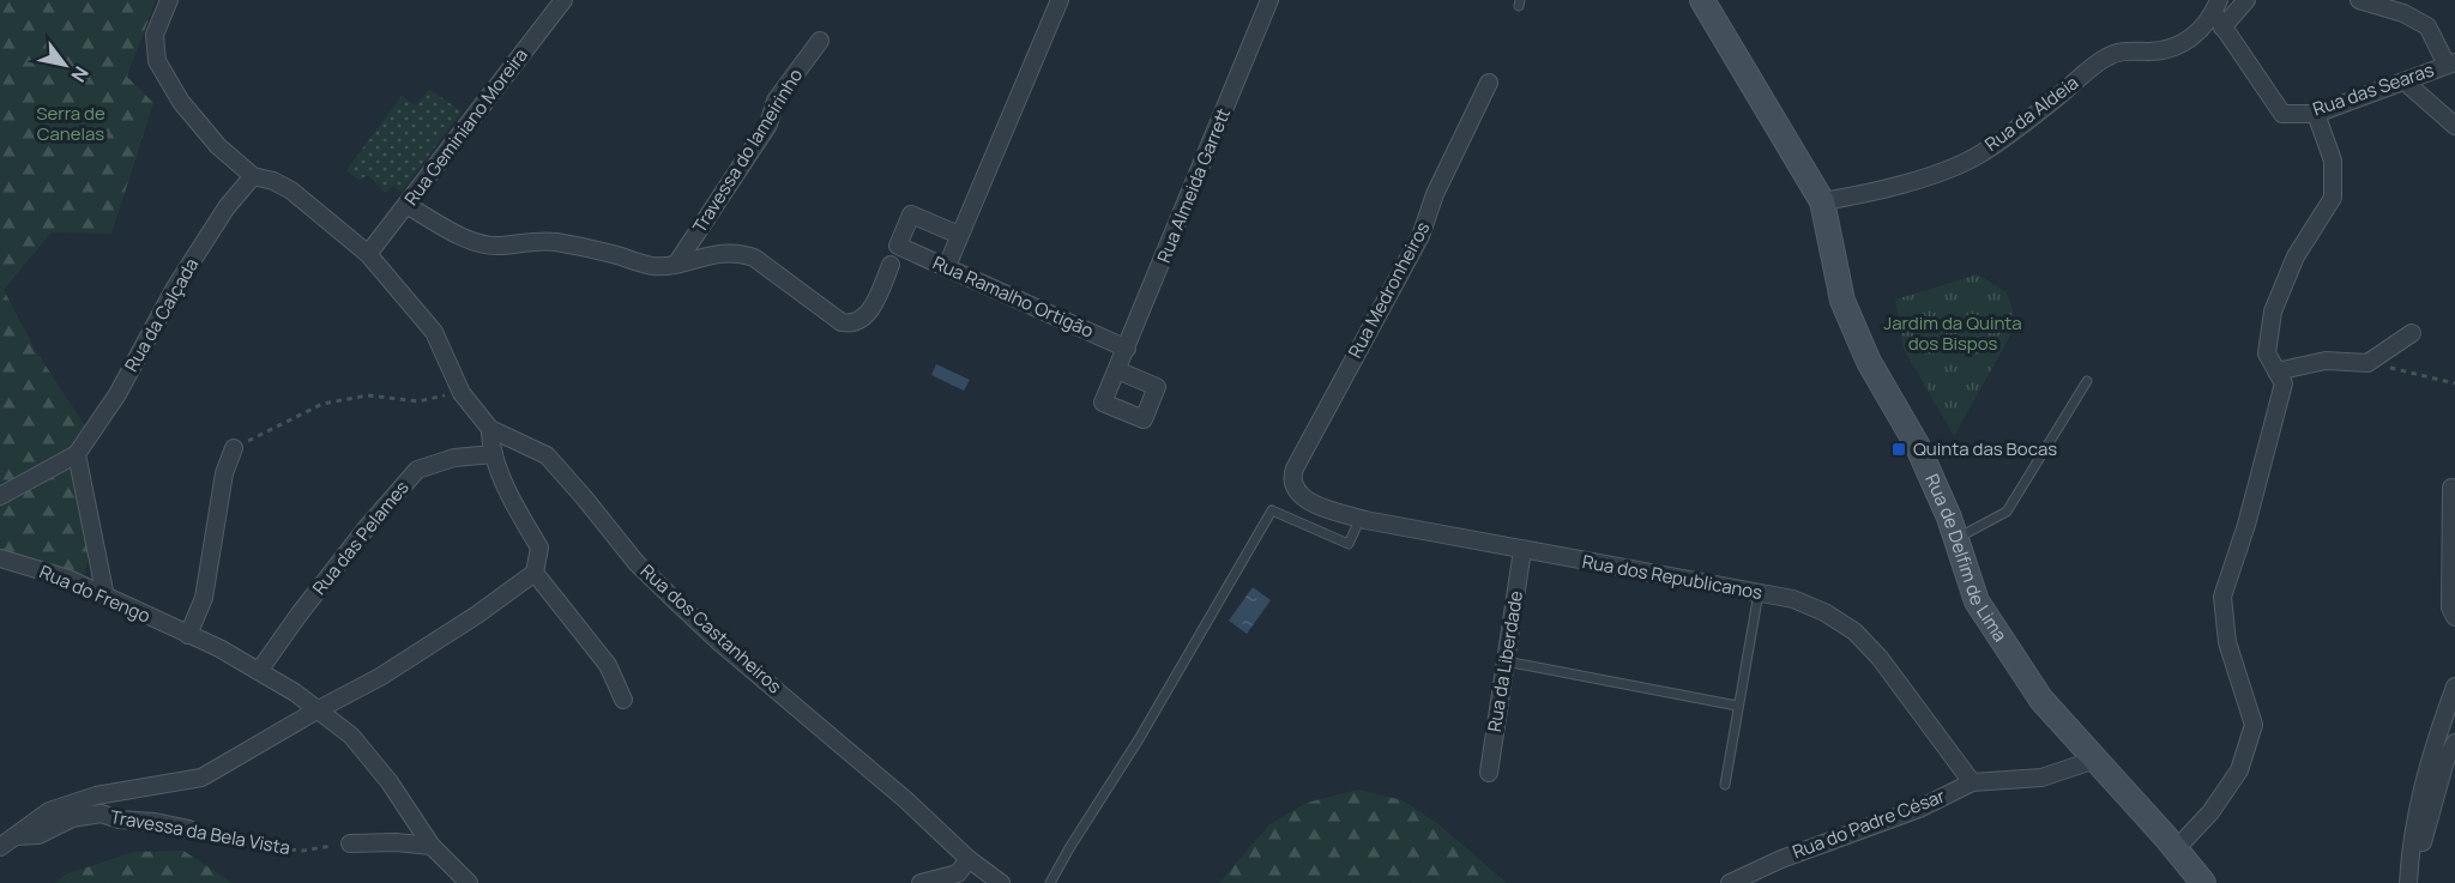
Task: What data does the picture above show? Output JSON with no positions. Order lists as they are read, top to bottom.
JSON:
{
  "streets": {
    "main road": ["Rua de Delfim de Lima"],
    "street": [
      "Rua das Searas",
      "Rua da Aldeia",
      "Rua Geminiano Moreira",
      "Travessa do lameirinho",
      "Rua Almeida Garrett",
      "Rua Medronheiros",
      "Rua Ramalho Ortigão",
      "Rua da Calçada",
      "Rua das Pelames",
      "Rua dos Republicanos",
      "Rua do Frengo",
      "Rua dos Castanheiros",
      "Rua da Liberdade",
      "Rua do Padre César",
      "Travessa da Bela Vista"
    ]
  },
  "crossings": [
    ["Rua das Searas", "Rua da Aldeia"],
    ["Rua da Aldeia", "Rua de Delfim de Lima"],
    ["Rua Geminiano Moreira", "Rua dos Castanheiros"],
    ["Rua Almeida Garrett", "Rua Ramalho Ortigão"],
    ["Rua Medronheiros", "Rua dos Republicanos"],
    ["Rua de Delfim de Lima", "Rua do Padre César"],
    ["Rua dos Republicanos", "Rua da Liberdade"],
    ["Rua dos Republicanos", "Rua do Padre César"]
  ],
  "parks": ["Serra de Canelas", "Jardim da Quinta dos Bispos"],
  "places": {
    "transit": ["Quinta das Bocas"]
  },
  "north": "bottom right"
}
